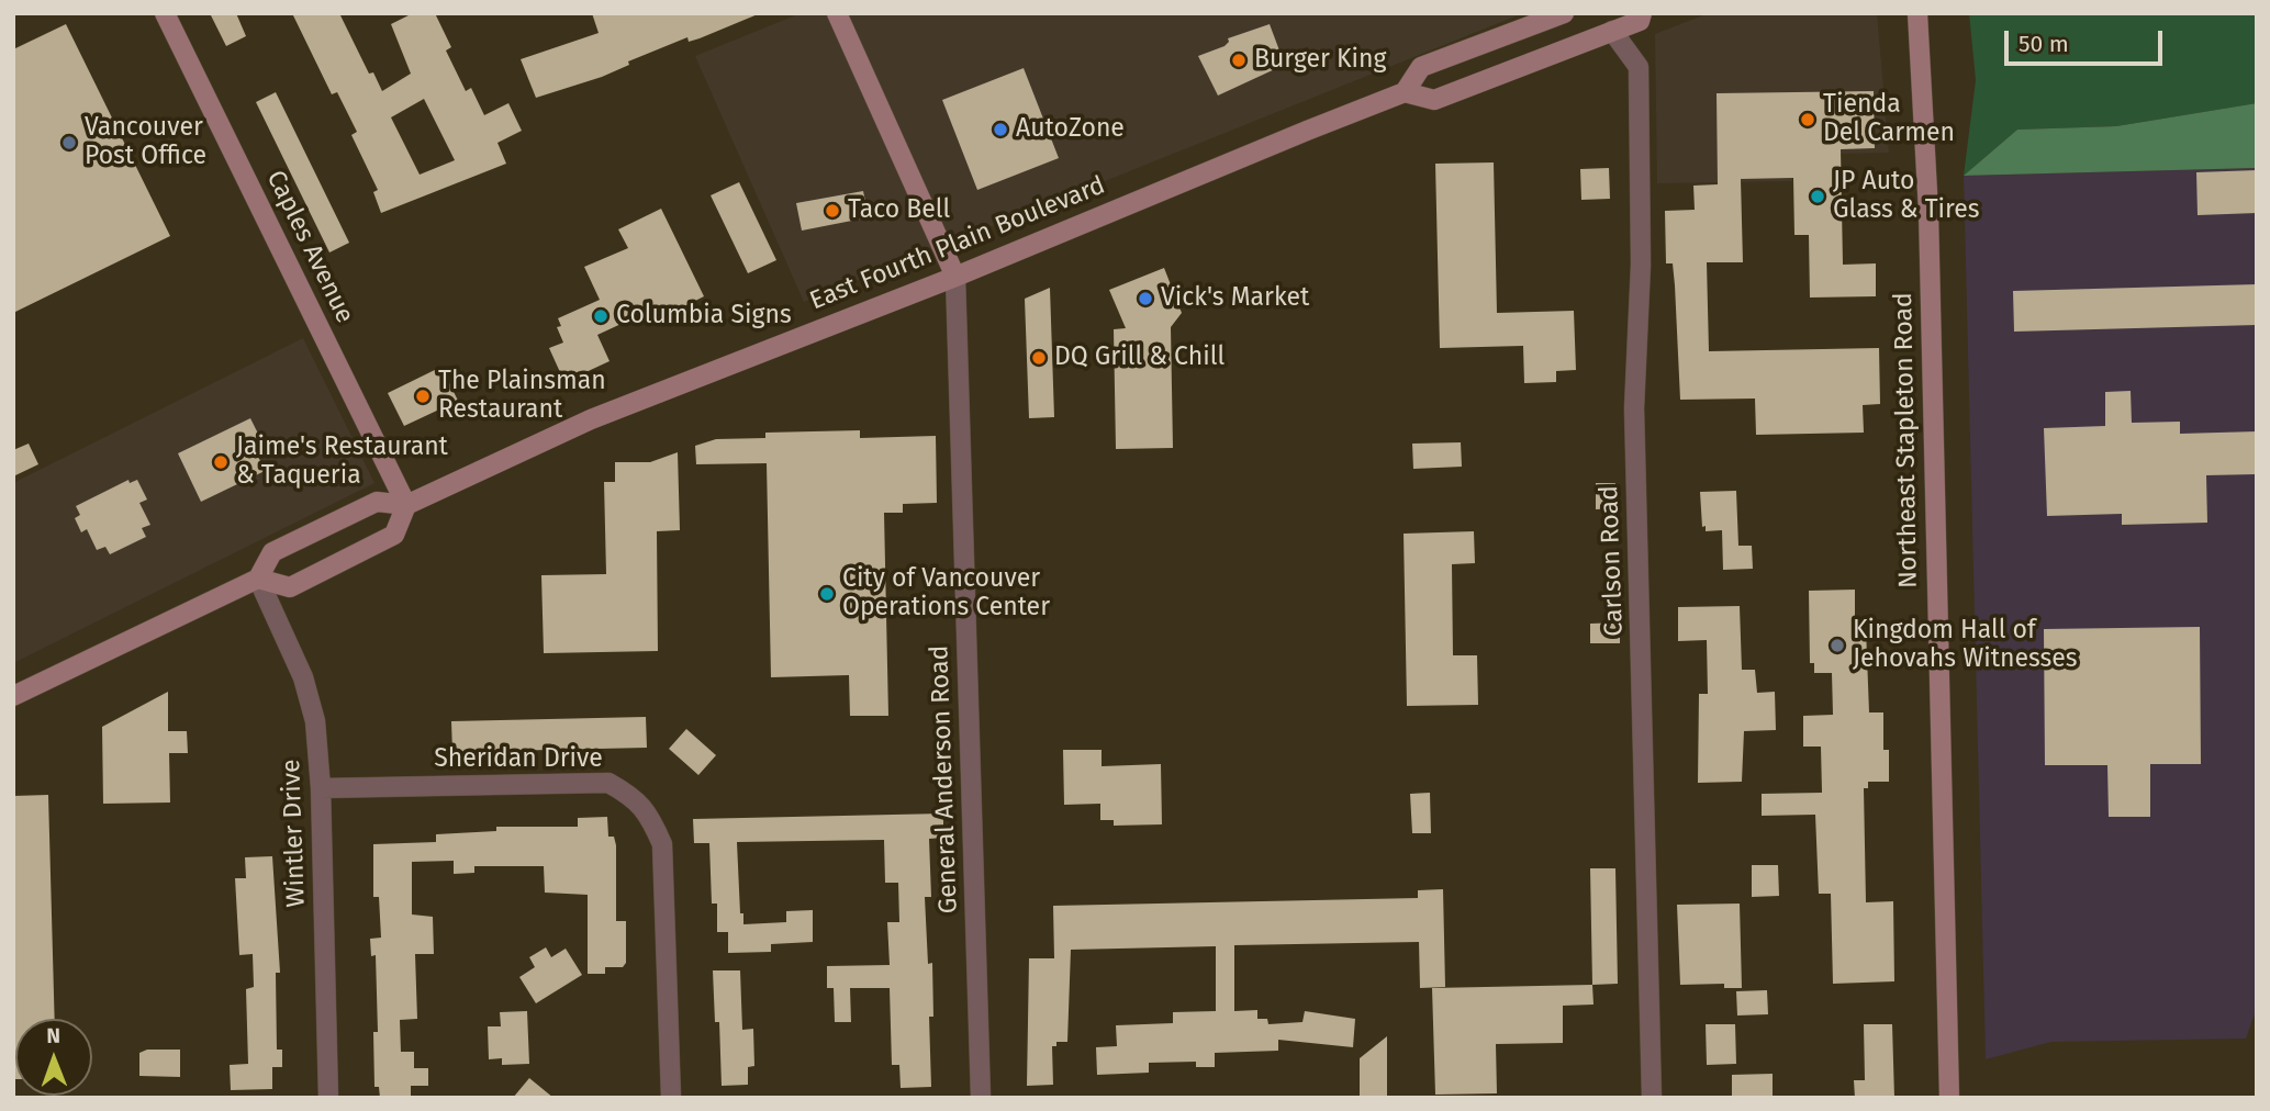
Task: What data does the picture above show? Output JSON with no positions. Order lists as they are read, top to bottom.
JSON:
{
  "streets": {
    "main road": ["East Fourth Plain Boulevard", "Caples Avenue", "Northeast Stapleton Road"],
    "street": [
      "Carlson Road",
      "Sheridan Drive",
      "General Anderson Road",
      "Wintler Drive"
    ]
  },
  "crossings": [
    ["East Fourth Plain Boulevard", "Caples Avenue"],
    ["East Fourth Plain Boulevard", "Carlson Road"],
    ["East Fourth Plain Boulevard", "General Anderson Road"],
    ["East Fourth Plain Boulevard", "Wintler Drive"],
    ["Sheridan Drive", "Wintler Drive"]
  ],
  "places": [
    "Burger King",
    "Tienda Del Carmen",
    "AutoZone",
    "Vancouver Post Office",
    "JP Auto Glass & Tires",
    "Taco Bell",
    "Vick's Market",
    "Columbia Signs",
    "DQ Grill & Chill",
    "The Plainsman Restaurant",
    "Jaime's Restaurant & Taqueria",
    "City of Vancouver Operations Center",
    "Kingdom Hall of Jehovahs Witnesses"
  ],
  "scale_bar": "50 m",
  "north": "top"
}
